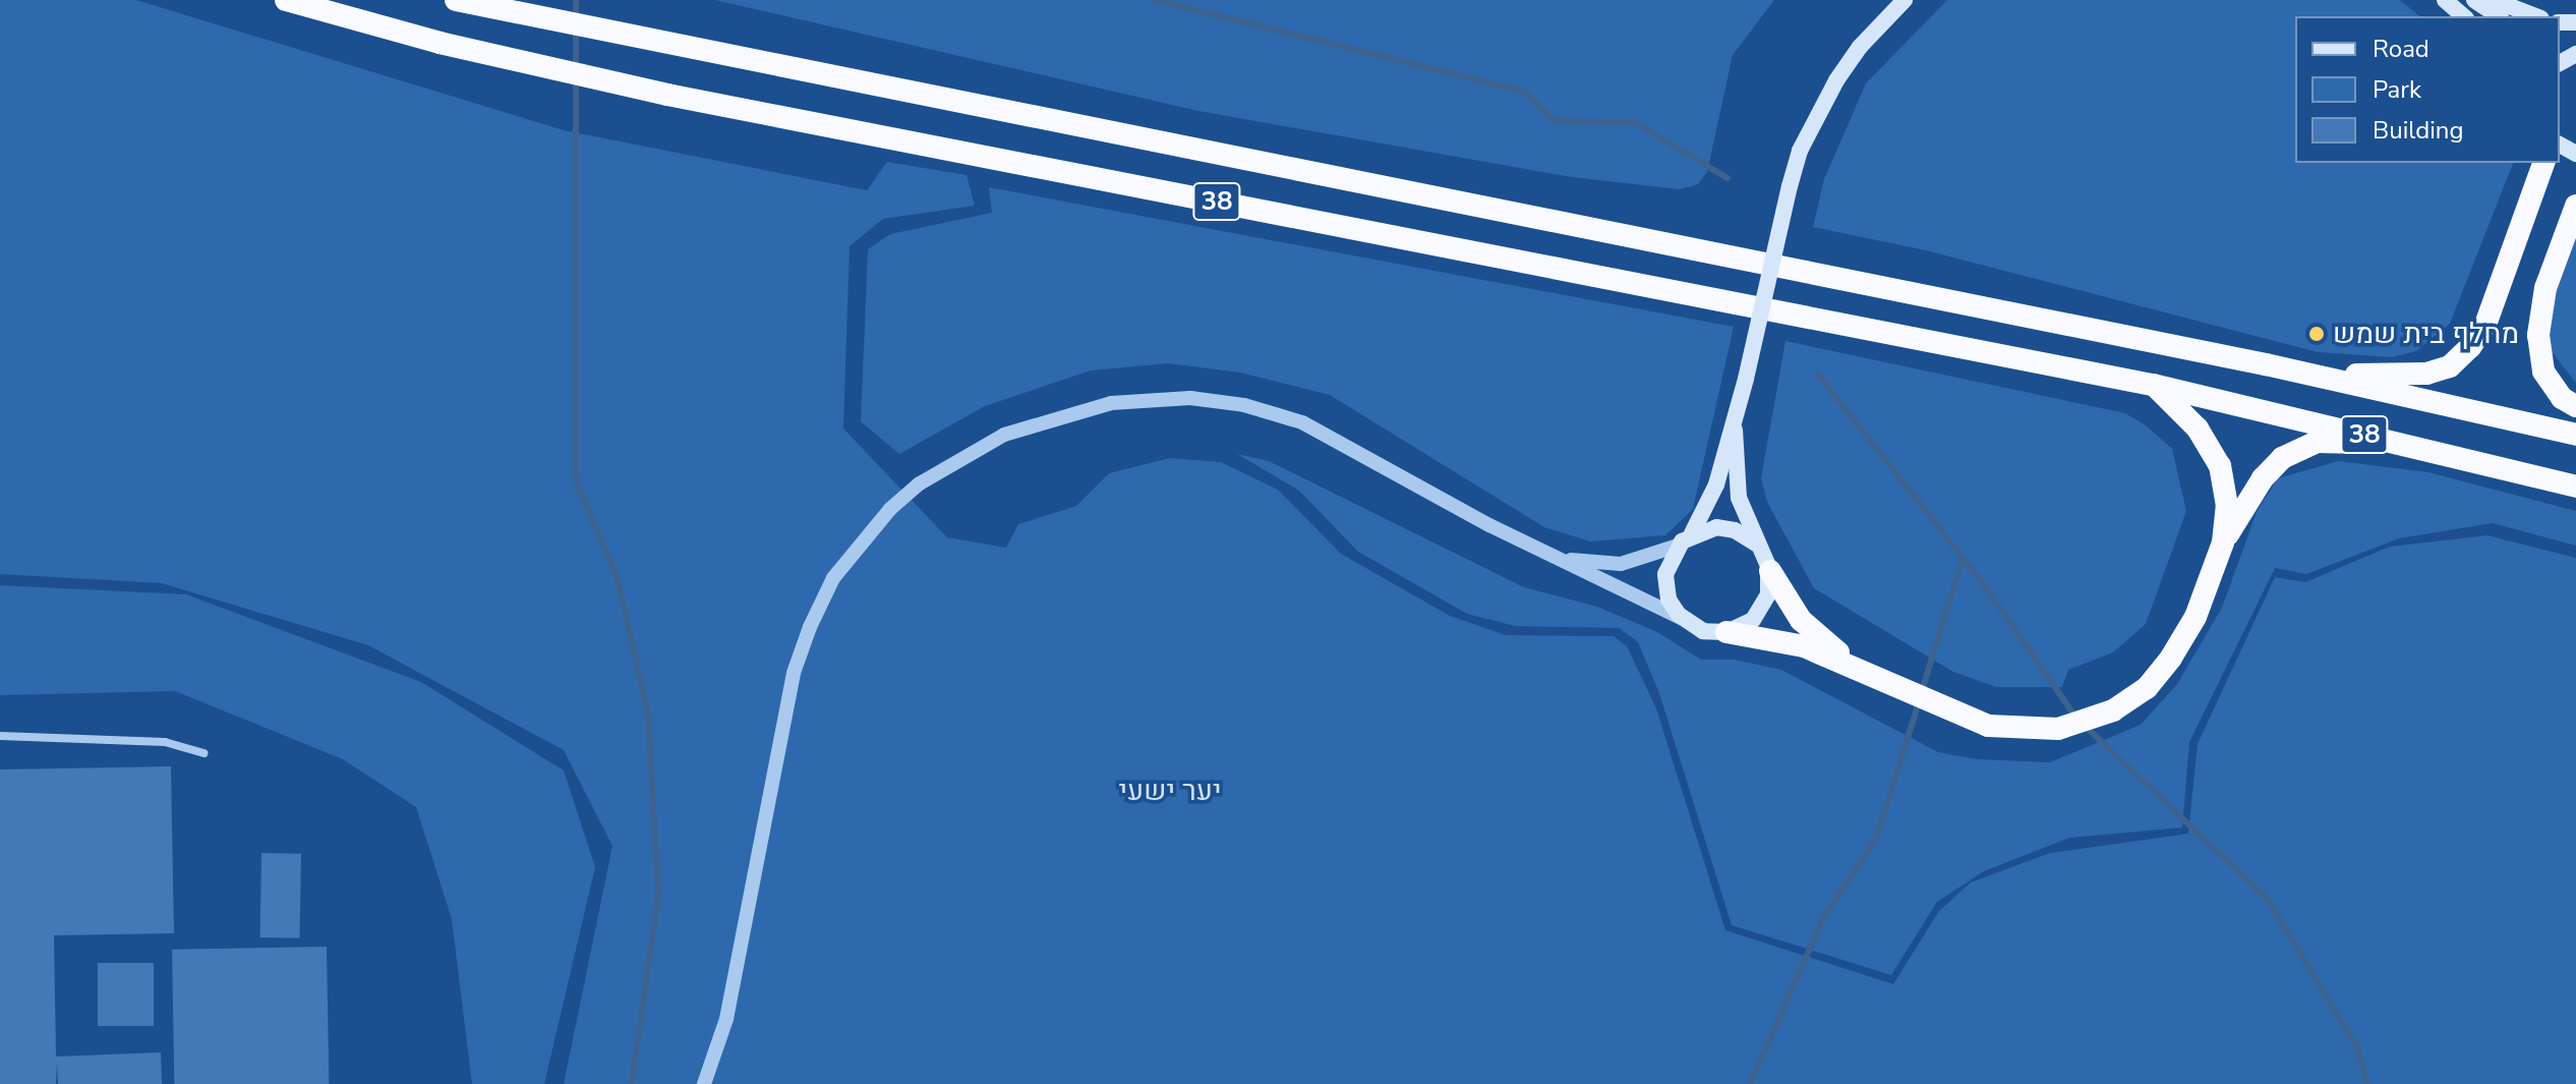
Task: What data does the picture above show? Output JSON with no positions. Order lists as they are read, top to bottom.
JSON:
{
  "streets": {
    "highway": ["38"]
  },
  "parks": ["יער ישעי"],
  "places": ["מחלף בית שמש"],
  "legend": ["Road", "Park", "Building"]
}
